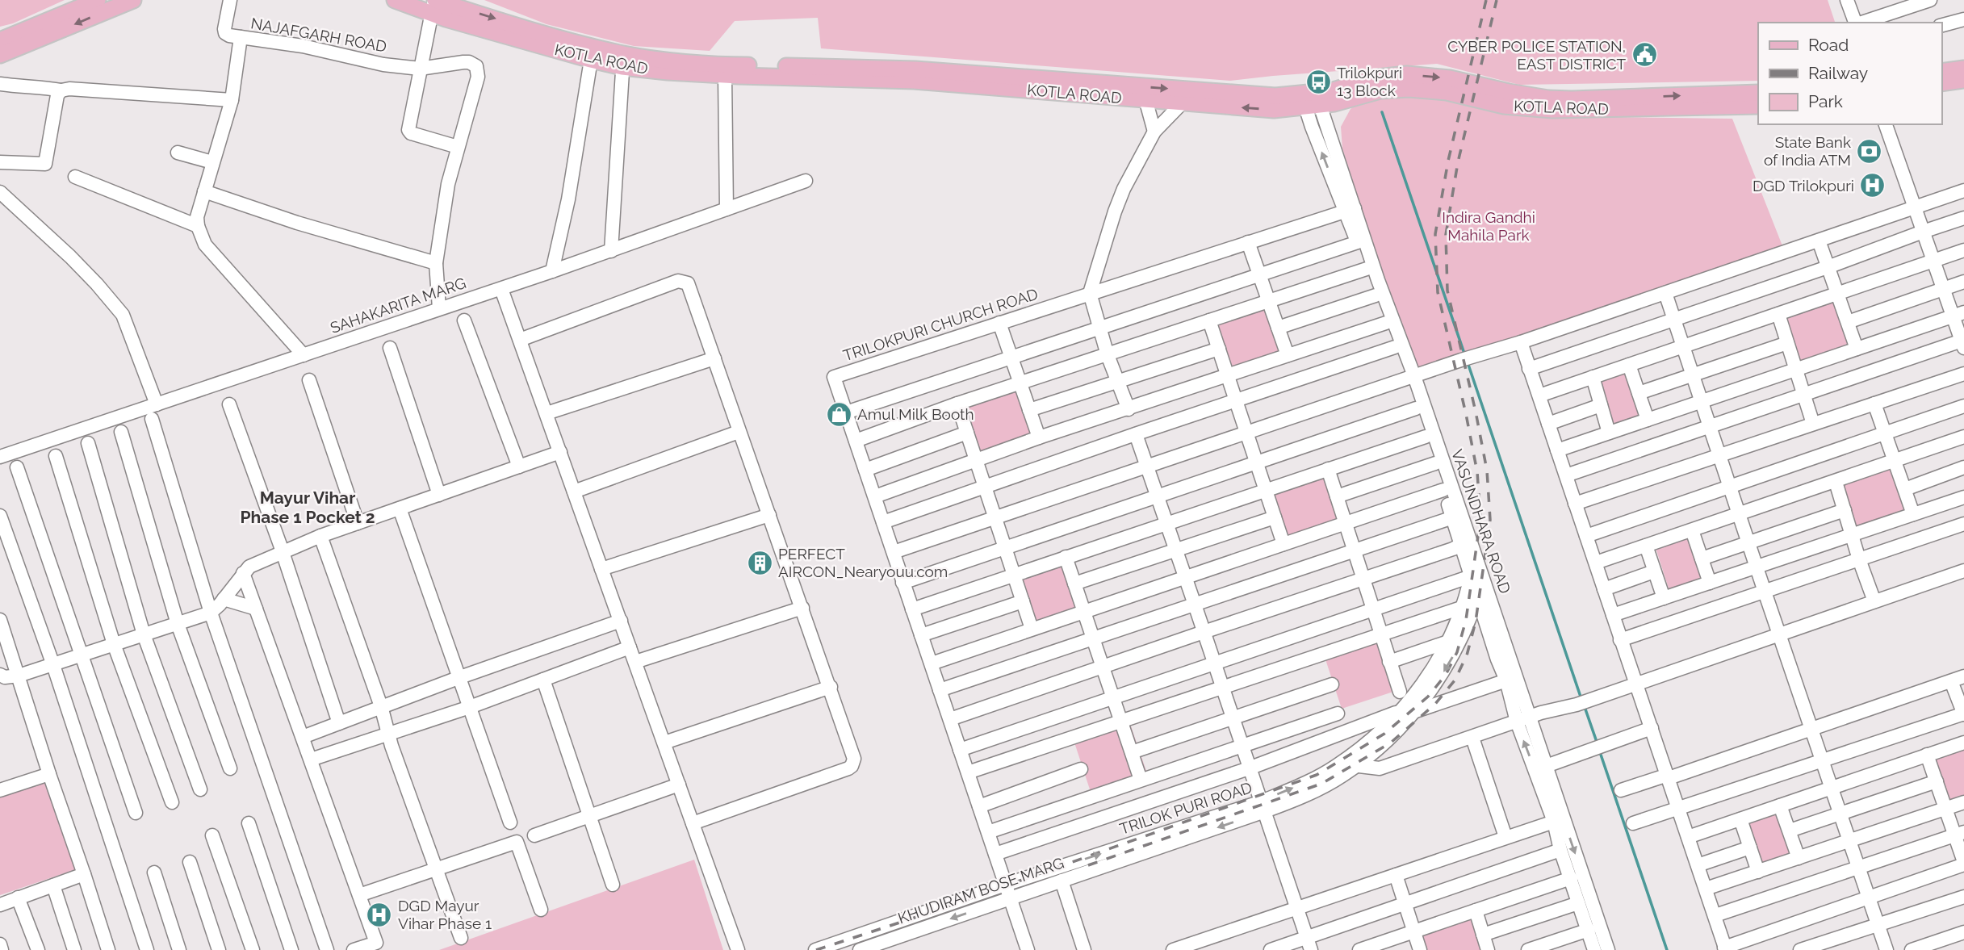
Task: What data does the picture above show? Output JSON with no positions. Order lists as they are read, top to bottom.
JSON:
{
  "streets": {
    "main road": ["KOTLA ROAD"],
    "street": [
      "NAJAFGARH ROAD",
      "SAHAKARITA MARG",
      "TRILOKPURI CHURCH ROAD",
      "VASUNDHARA ROAD",
      "TRILOK PURI ROAD",
      "KHUDIRAM BOSE MARG"
    ]
  },
  "crossings": [
    ["KOTLA ROAD", "VASUNDHARA ROAD"],
    ["TRILOKPURI CHURCH ROAD", "VASUNDHARA ROAD"],
    ["TRILOKPURI CHURCH ROAD", "TRILOK PURI ROAD"],
    ["TRILOKPURI CHURCH ROAD", "KHUDIRAM BOSE MARG"],
    ["VASUNDHARA ROAD", "TRILOK PURI ROAD"],
    ["TRILOK PURI ROAD", "KHUDIRAM BOSE MARG"]
  ],
  "one_way": ["KHUDIRAM BOSE MARG"],
  "districts": ["Mayur Vihar Phase 1 Pocket 2"],
  "parks": ["Indira Gandhi Mahila Park"],
  "places": {
    "public building": ["CYBER POLICE STATION, EAST DISTRICT"],
    "bus stop": ["Trilokpuri 13 Block"],
    "bank": ["State Bank of India ATM"],
    "hospital": ["DGD Trilokpuri", "DGD Mayur Vihar Phase 1"],
    "shop": ["Amul Milk Booth"],
    "building": ["PERFECT AIRCON_Nearyouu.com"]
  },
  "legend": ["Road", "Railway", "Park"]
}
